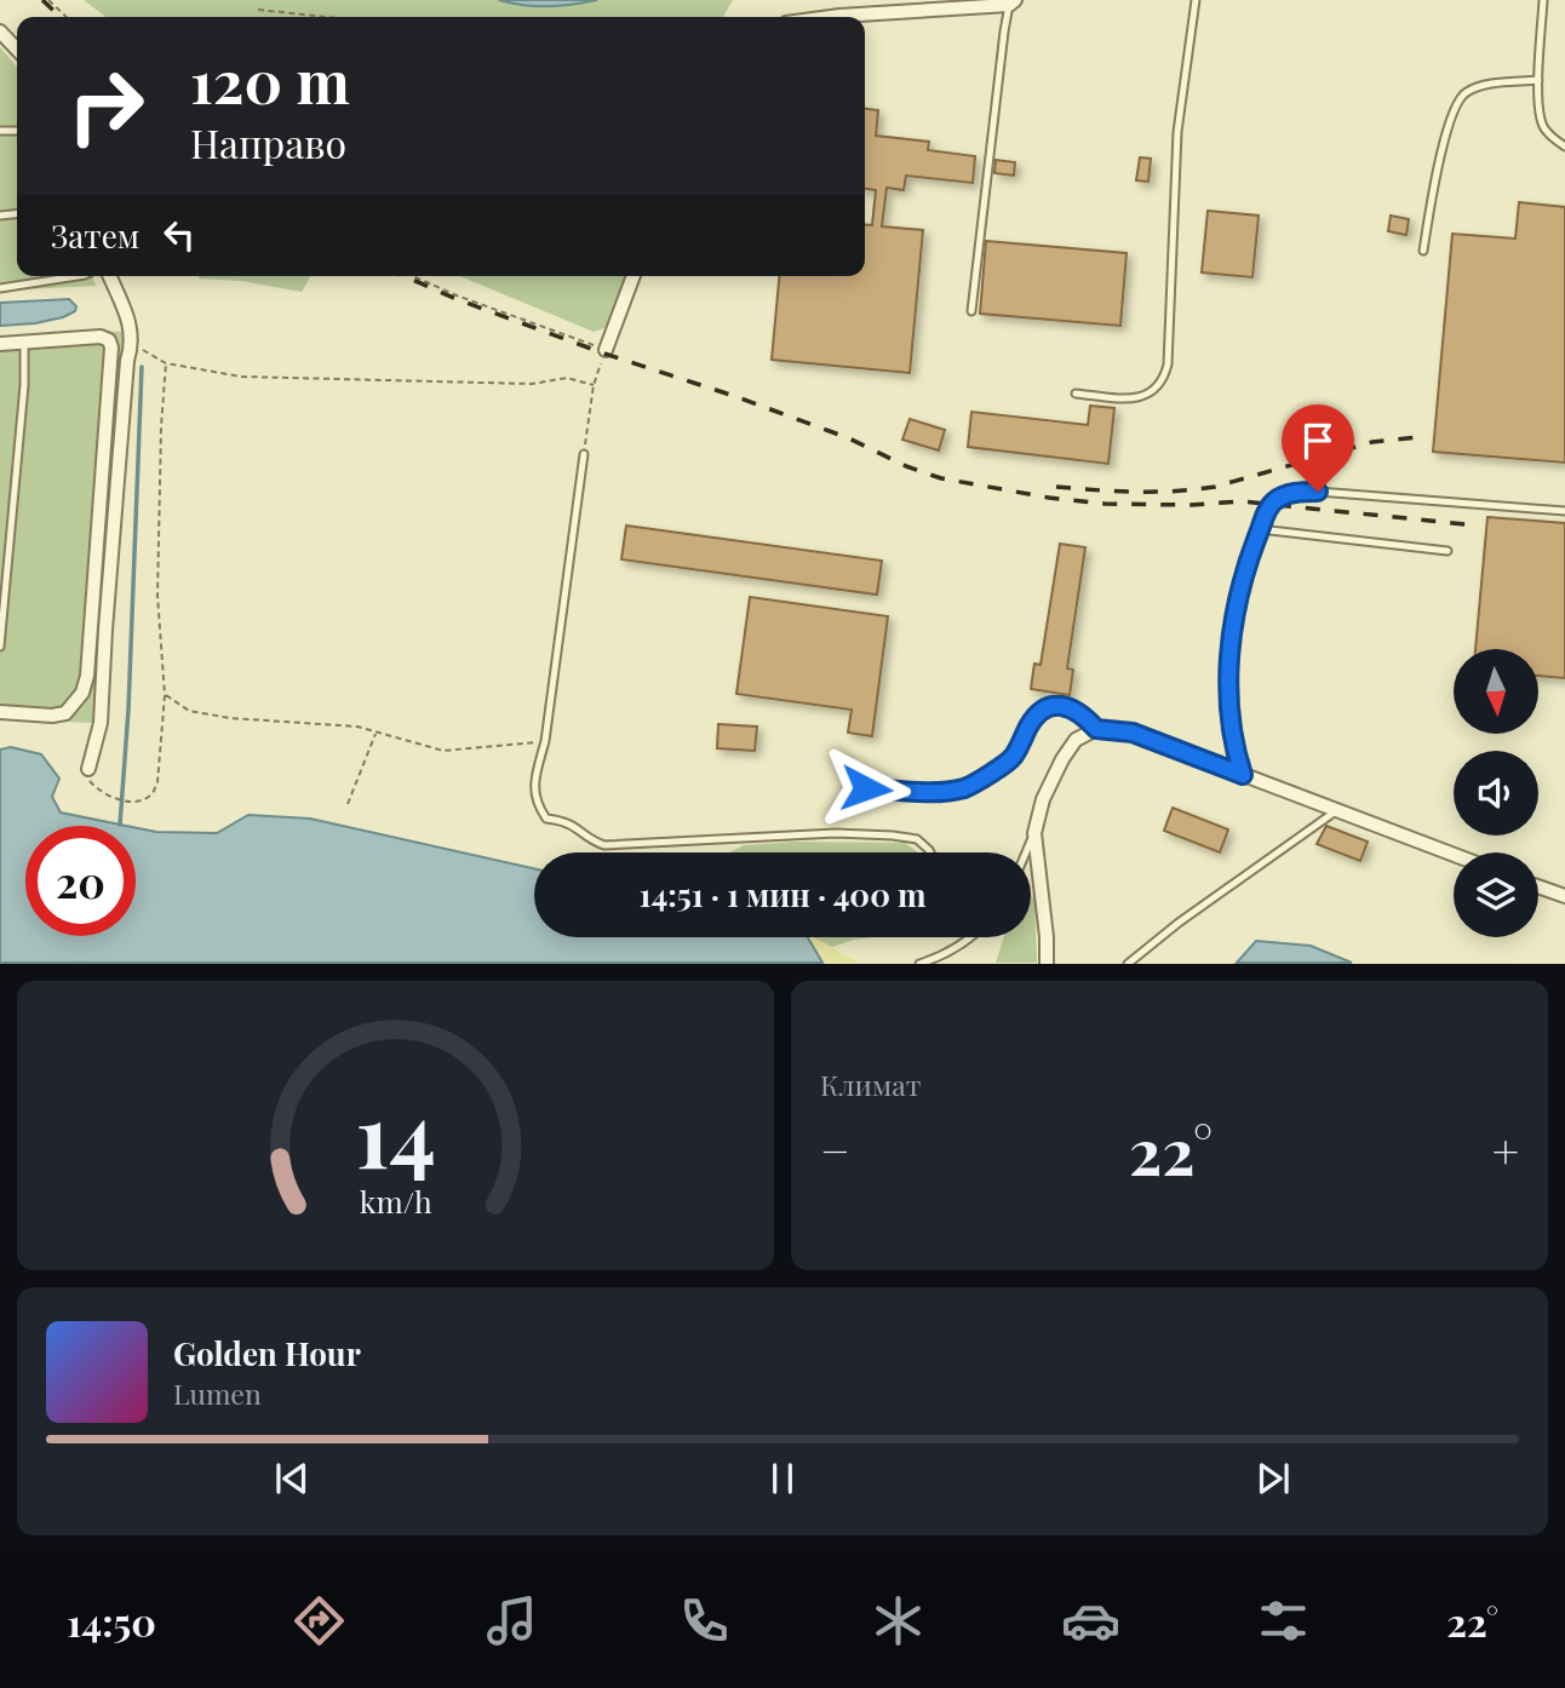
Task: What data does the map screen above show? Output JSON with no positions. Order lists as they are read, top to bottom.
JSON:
{
  "north": "bottom",
  "page": {
    "turn": ["120 m", "Направо"],
    "then": "Затем",
    "limit": "20",
    "trip": "14:51 · 1 мин · 400 m",
    "tile": "Климат",
    "heat": ["−", "22°", "+"],
    "song": ["Golden Hour", "Lumen"],
    "tabs": ["14:50", "22°"],
    "gauge": ["14", "km/h"]
  }
}
